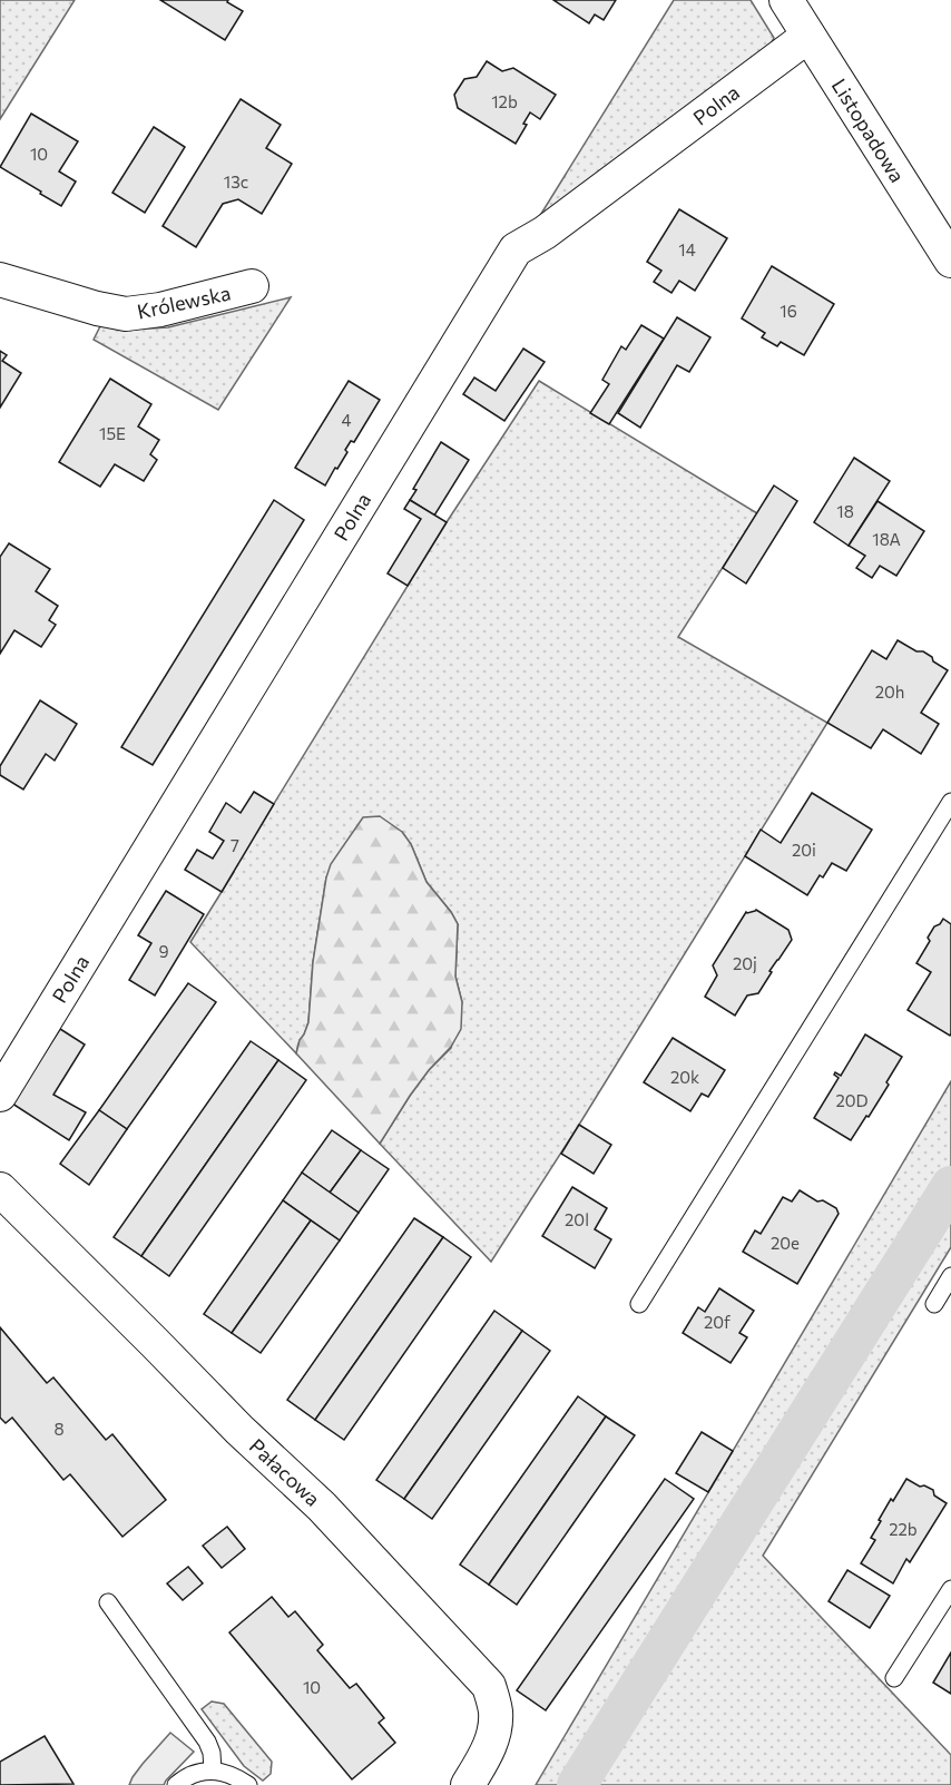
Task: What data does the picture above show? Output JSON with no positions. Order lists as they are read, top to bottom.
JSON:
{
  "streets": {
    "street": [
      "Polna",
      "Listopadowa",
      "Królewska",
      "Pałacowa"
    ]
  },
  "crossings": [
    ["Polna", "Listopadowa"]
  ],
  "house_numbers": [
    "12b",
    "10",
    "13c",
    "14",
    "16",
    "4",
    "15E",
    "18",
    "18A",
    "20h",
    "7",
    "20i",
    "9",
    "20j",
    "20k",
    "20D",
    "20l",
    "20e",
    "20f",
    "8",
    "22b",
    "10"
  ]
}
